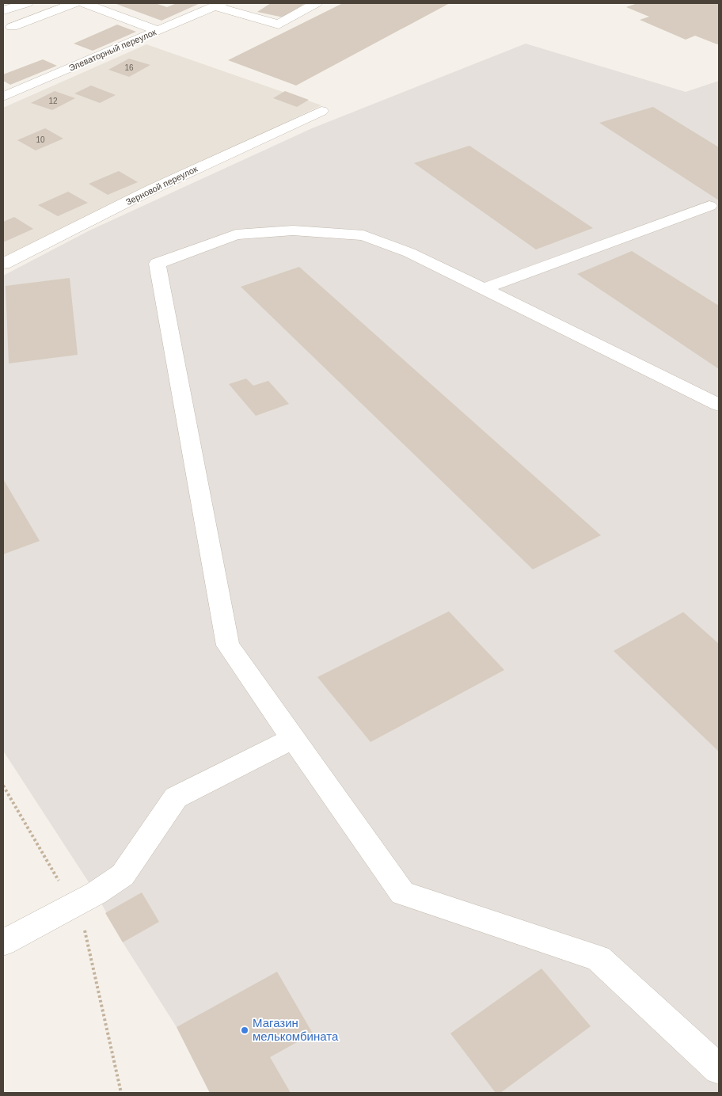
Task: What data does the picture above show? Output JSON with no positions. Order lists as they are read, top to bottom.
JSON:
{
  "streets": {
    "street": ["Элеваторный переулок", "Зерновой переулок"]
  },
  "places": ["Магазин мелькомбината"],
  "house_numbers": ["16", "12", "10"]
}
